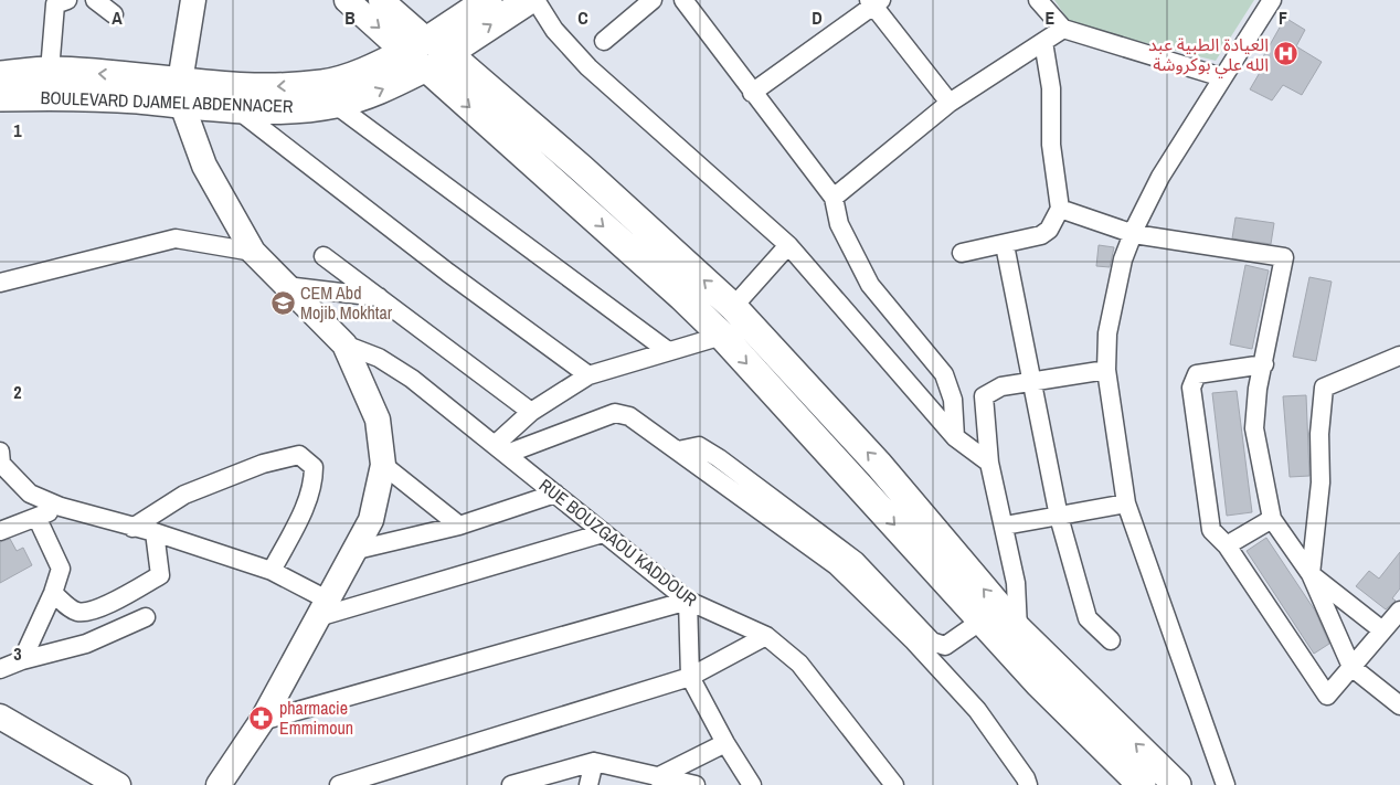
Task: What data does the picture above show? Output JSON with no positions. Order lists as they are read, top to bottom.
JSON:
{
  "streets": {
    "main road": ["BOULEVARD DJAMEL ABDENNACER"],
    "street": ["RUE BOUZGAOU KADDOUR"]
  },
  "places": {
    "hospital": ["العيادة الطبية عبد الله علي بوكروشة"],
    "school or university": ["CEM Abd Mojib Mokhtar"],
    "pharmacy": ["pharmacie Emmimoun"]
  },
  "grid": {
    "columns": [
      "A",
      "B",
      "C",
      "D",
      "E",
      "F"
    ],
    "rows": ["1", "2", "3"]
  }
}
